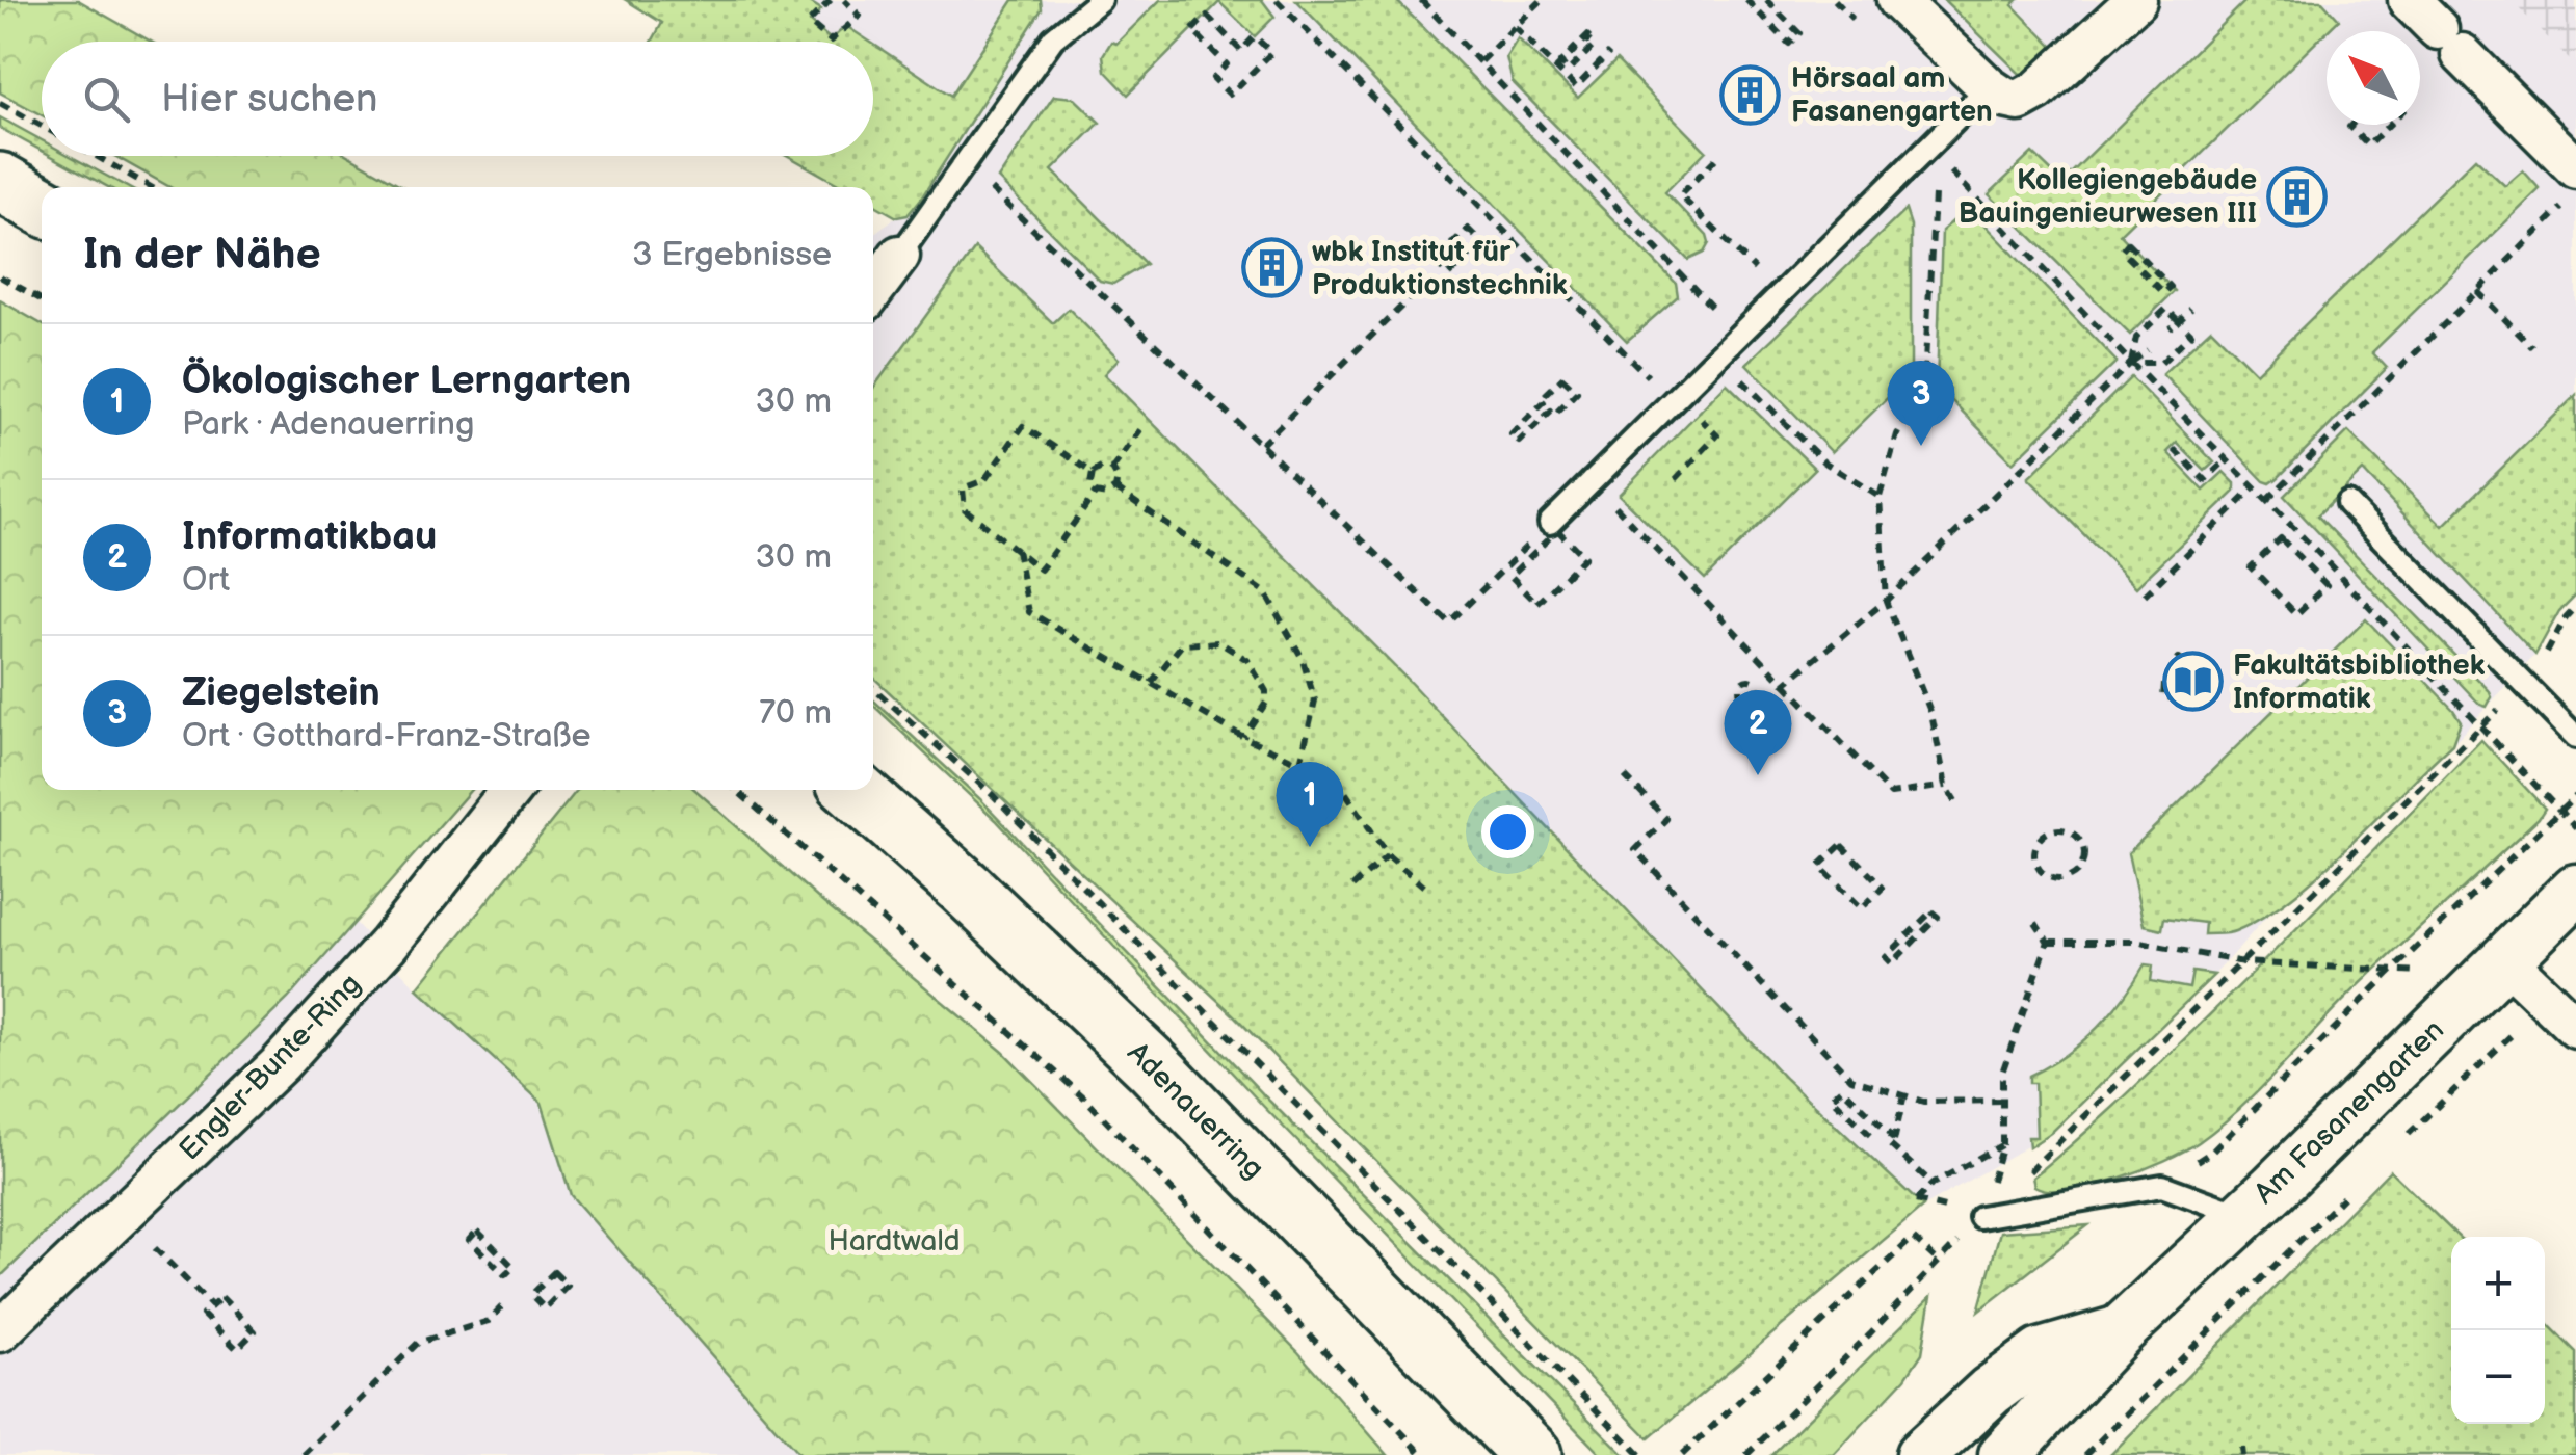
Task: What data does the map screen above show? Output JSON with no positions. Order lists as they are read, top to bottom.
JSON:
{
  "streets": {
    "main road": ["Adenauerring"],
    "street": ["Engler-Bunte-Ring", "Am Fasanengarten"]
  },
  "parks": ["Hardtwald"],
  "places": {
    "building": ["Hörsaal am Fasanengarten", "Kollegiengebäude Bauingenieurwesen III", "wbk Institut für Produktionstechnik"],
    "library": ["Fakultätsbibliothek Informatik"]
  },
  "north": "top left",
  "page": {
    "search": "Hier suchen",
    "heading": ["In der Nähe", "3 Ergebnisse"],
    "list": [
      {
        "mark": "1",
        "name": "Ökologischer Lerngarten",
        "note": "Park · Adenauerring",
        "value": "30 m"
      },
      {
        "mark": "2",
        "name": "Informatikbau",
        "note": "Ort",
        "value": "30 m"
      },
      {
        "mark": "3",
        "name": "Ziegelstein",
        "note": "Ort · Gotthard-Franz-Straße",
        "value": "70 m"
      }
    ],
    "pins": ["3", "2", "1"],
    "map_buttons": ["+", "−"]
  }
}
